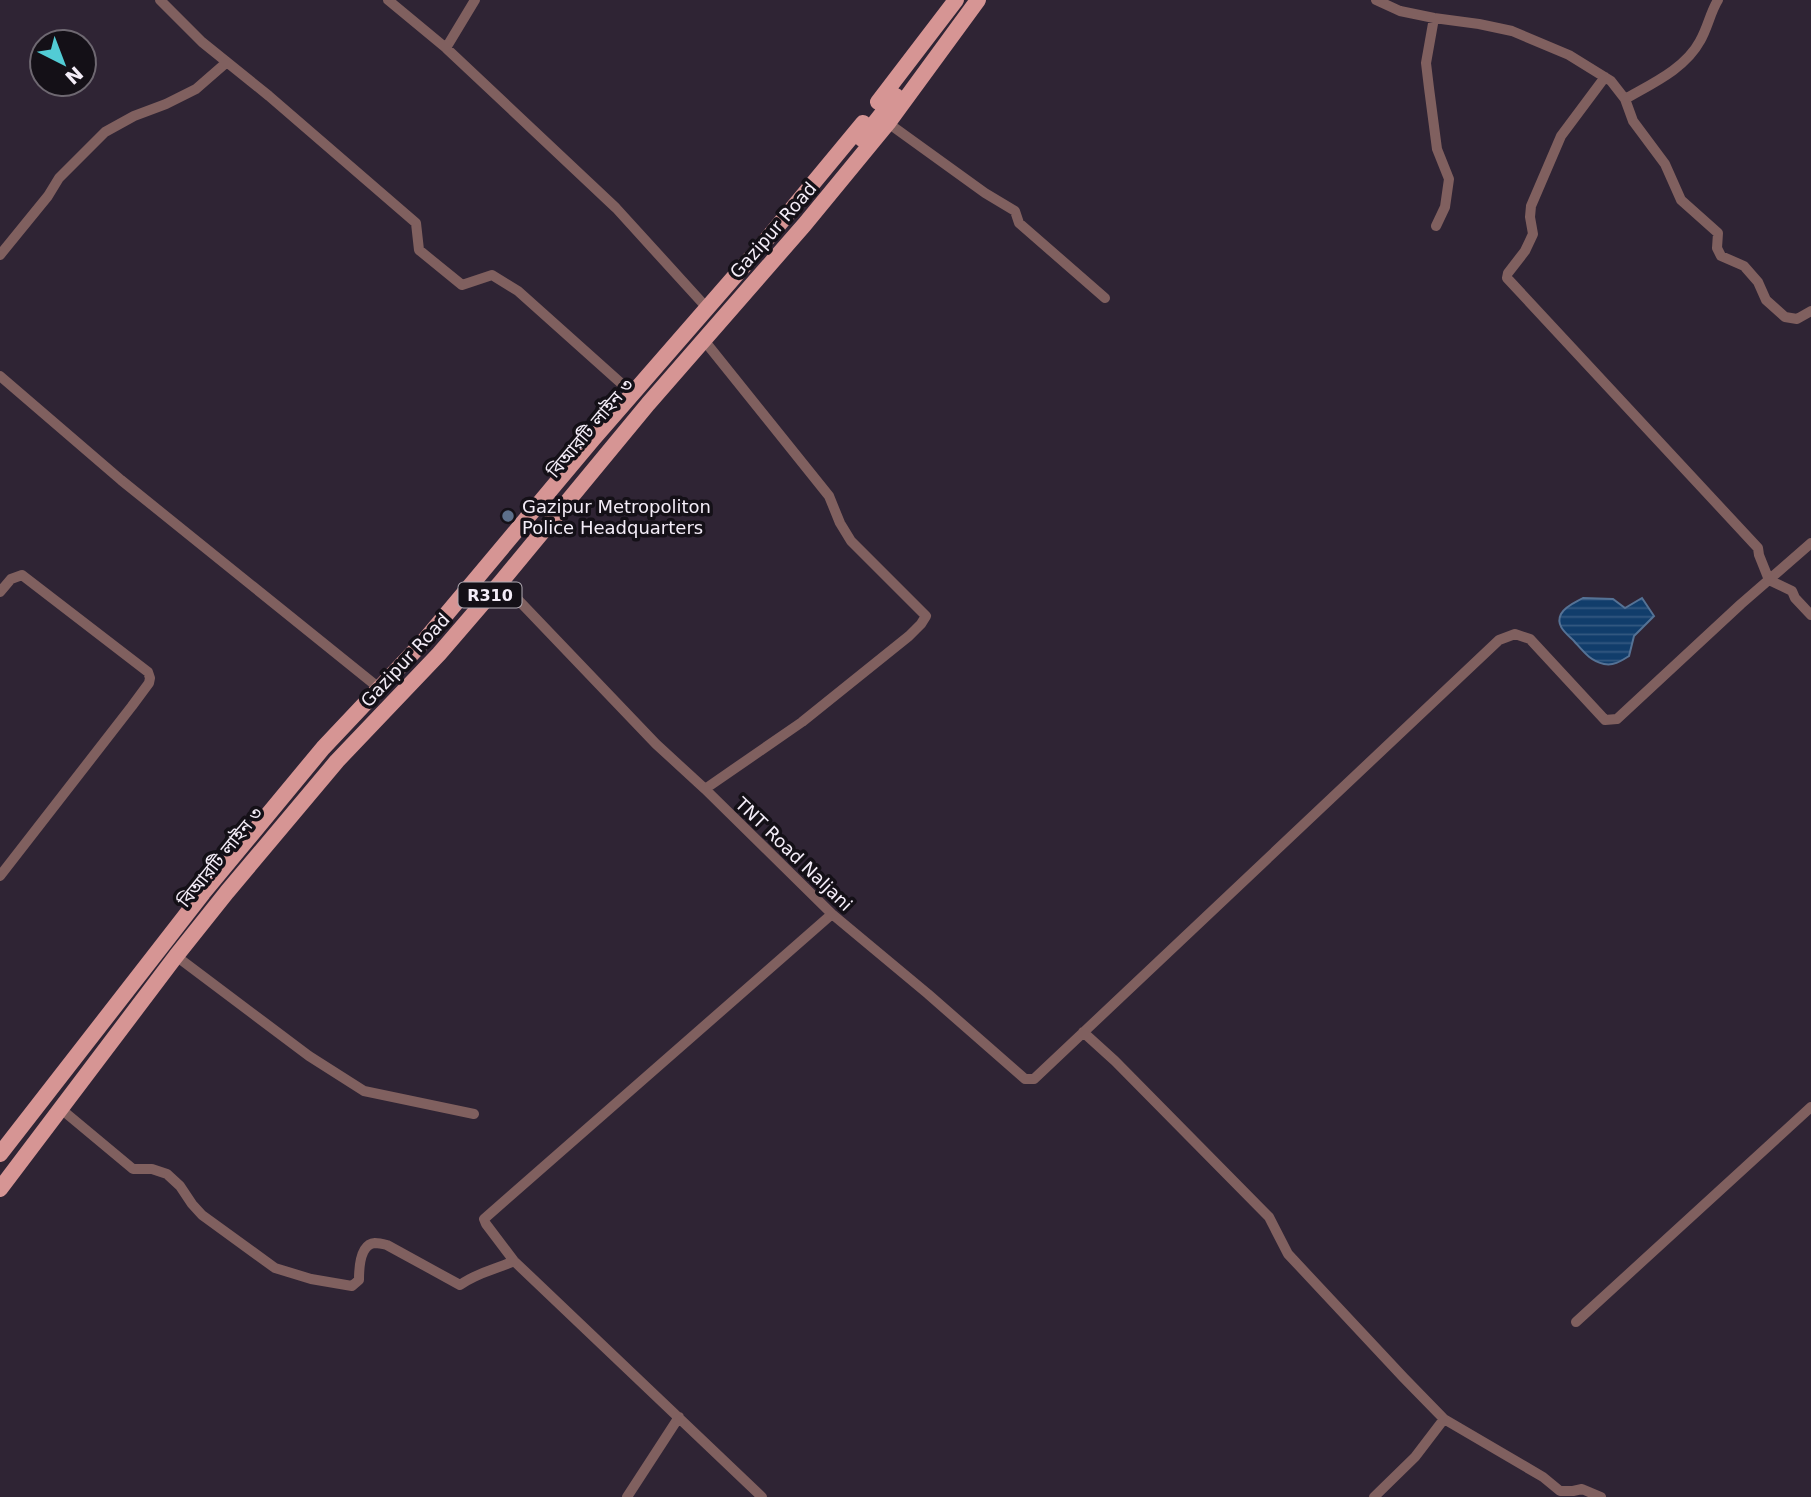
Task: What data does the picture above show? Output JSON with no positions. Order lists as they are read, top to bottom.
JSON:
{
  "streets": {
    "main road": ["Gazipur Road", "বিআরটি লাইন ৩", "R310"],
    "street": ["TNT Road Naljani"]
  },
  "crossings": [
    ["Gazipur Road", "TNT Road Naljani"]
  ],
  "places": ["Gazipur Metropoliton Police Headquarters"],
  "north": "bottom right"
}
